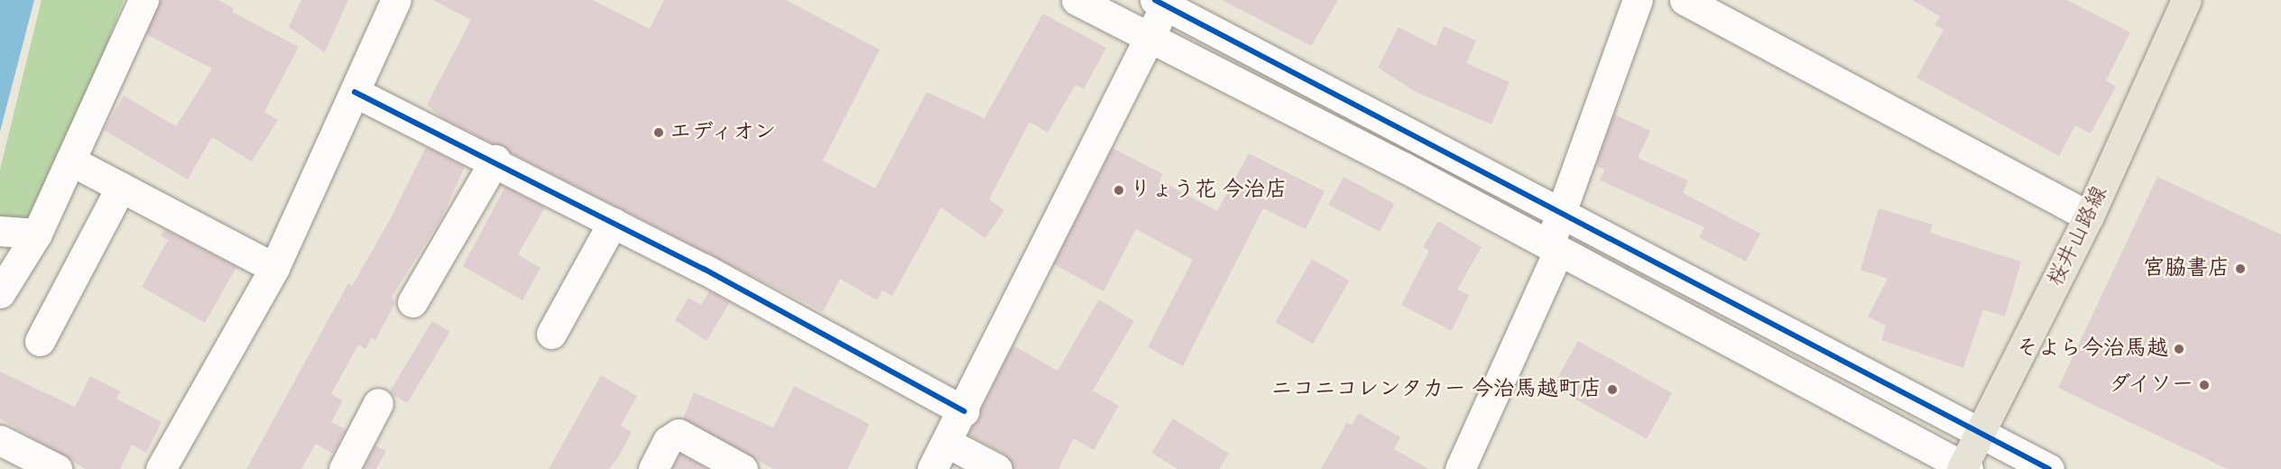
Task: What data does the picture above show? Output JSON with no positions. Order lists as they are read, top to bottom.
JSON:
{
  "streets": {
    "main road": ["桜井山路線"]
  },
  "places": [
    "エディオン",
    "りょう花 今治店",
    "宮脇書店",
    "そよら今治馬越",
    "ダイソー",
    "ニコニコレンタカー 今治馬越町店"
  ]
}
